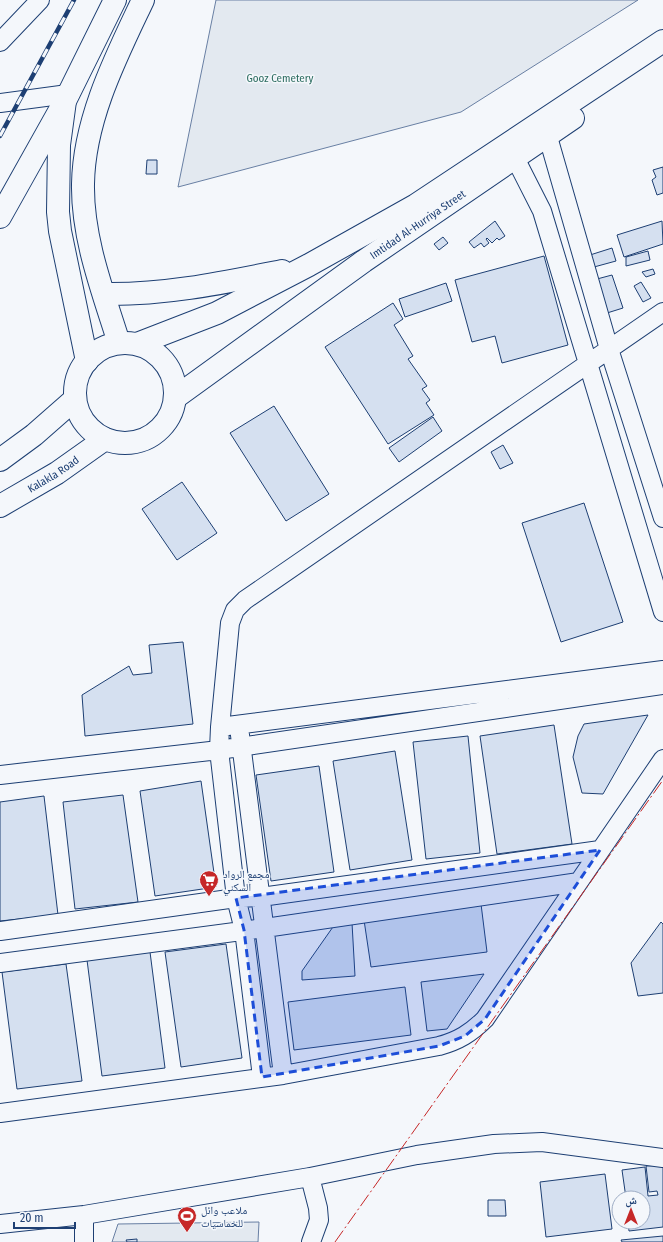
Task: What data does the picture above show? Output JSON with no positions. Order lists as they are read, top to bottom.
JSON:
{
  "streets": {
    "main road": ["Imtidad Al-Hurriya Street", "Kalakla Road"]
  },
  "crossings": [
    ["Imtidad Al-Hurriya Street", "Kalakla Road"]
  ],
  "parks": ["Gooz Cemetery"],
  "places": {
    "supermarket": ["مجمع الرواد السكني"],
    "sports": ["ملاعب وائل للخماسيات"]
  },
  "scale_bar": "20 m",
  "north": "top"
}
